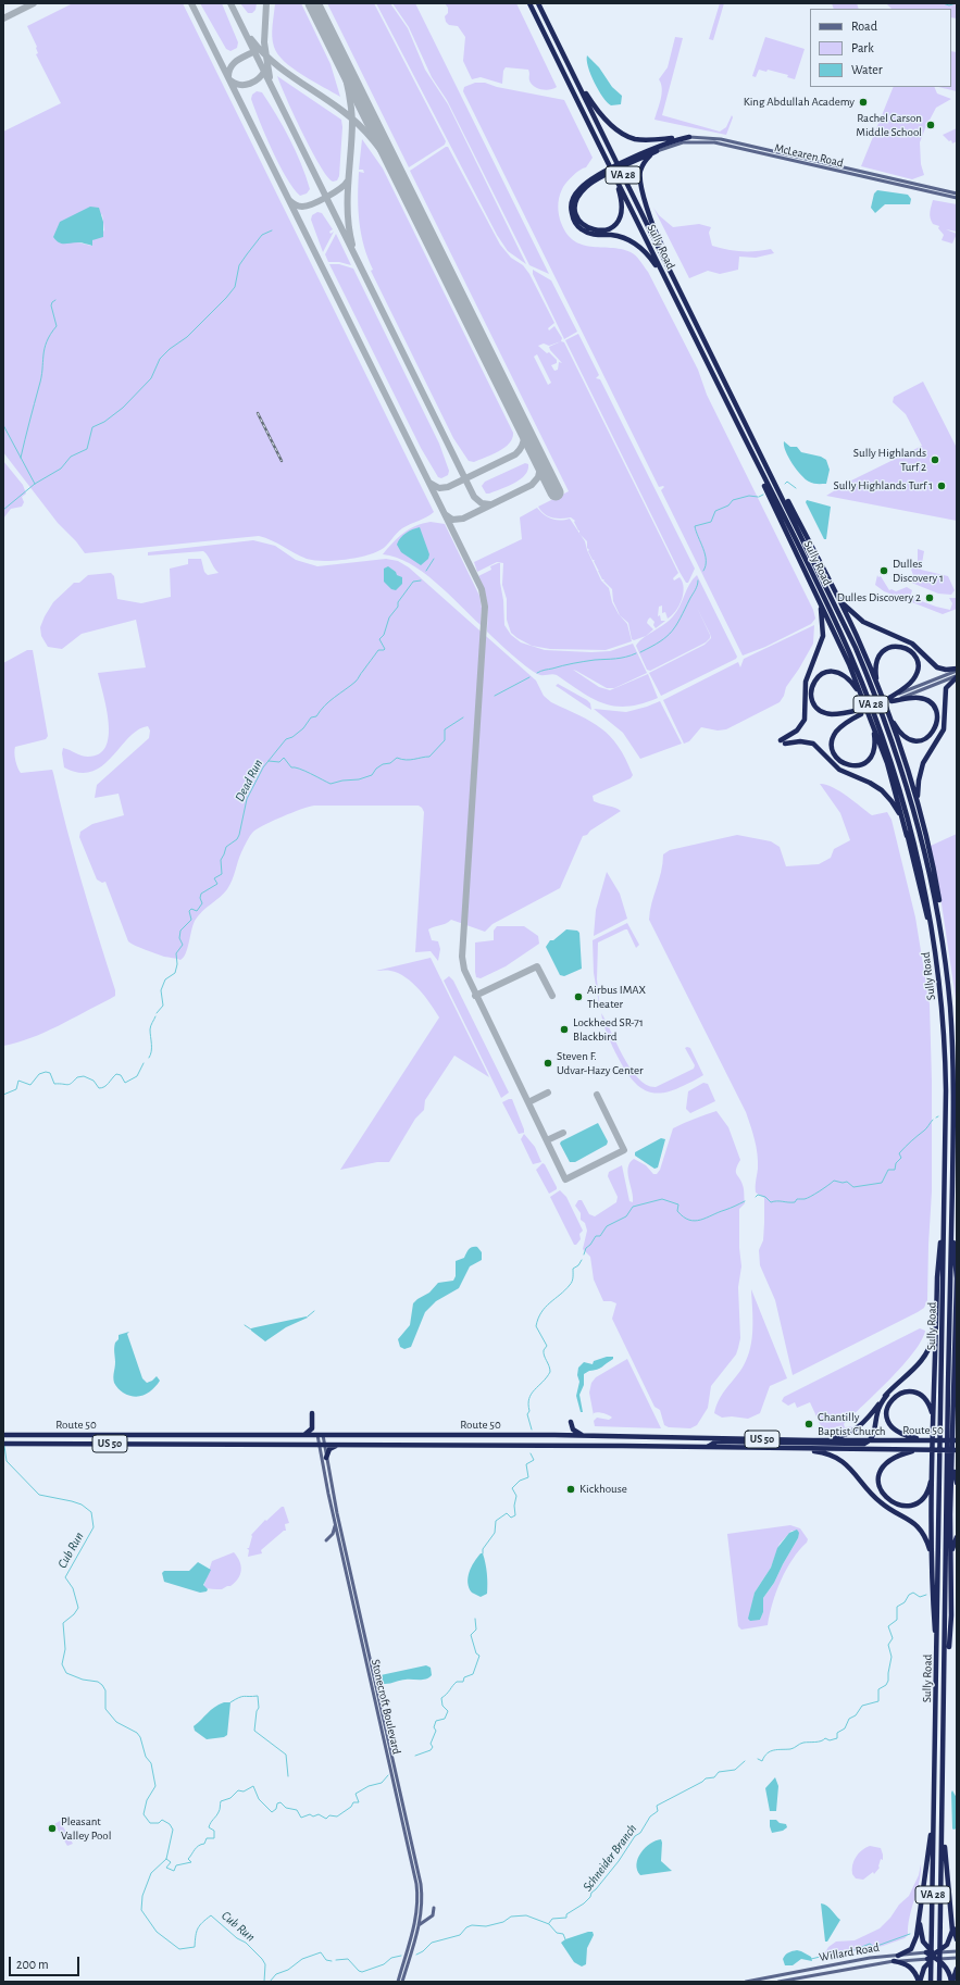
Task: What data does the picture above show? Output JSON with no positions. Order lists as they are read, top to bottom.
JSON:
{
  "streets": {
    "highway": [
      "VA 28",
      "Sully Road",
      "Route 50",
      "US 50"
    ],
    "main road": ["McLearen Road", "Stonecroft Boulevard", "Willard Road"]
  },
  "crossings": [
    ["Route 50", "Stonecroft Boulevard"]
  ],
  "water": ["Dead Run", "Cub Run", "Schneider Branch"],
  "places": [
    "King Abdullah Academy",
    "Rachel Carson Middle School",
    "Sully Highlands Turf 2",
    "Sully Highlands Turf 1",
    "Dulles Discovery 1",
    "Dulles Discovery 2",
    "Airbus IMAX Theater",
    "Lockheed SR-71 Blackbird",
    "Steven F. Udvar-Hazy Center",
    "Chantilly Baptist Church",
    "Kickhouse",
    "Pleasant Valley Pool"
  ],
  "legend": ["Road", "Park", "Water"],
  "scale_bar": "200 m"
}
